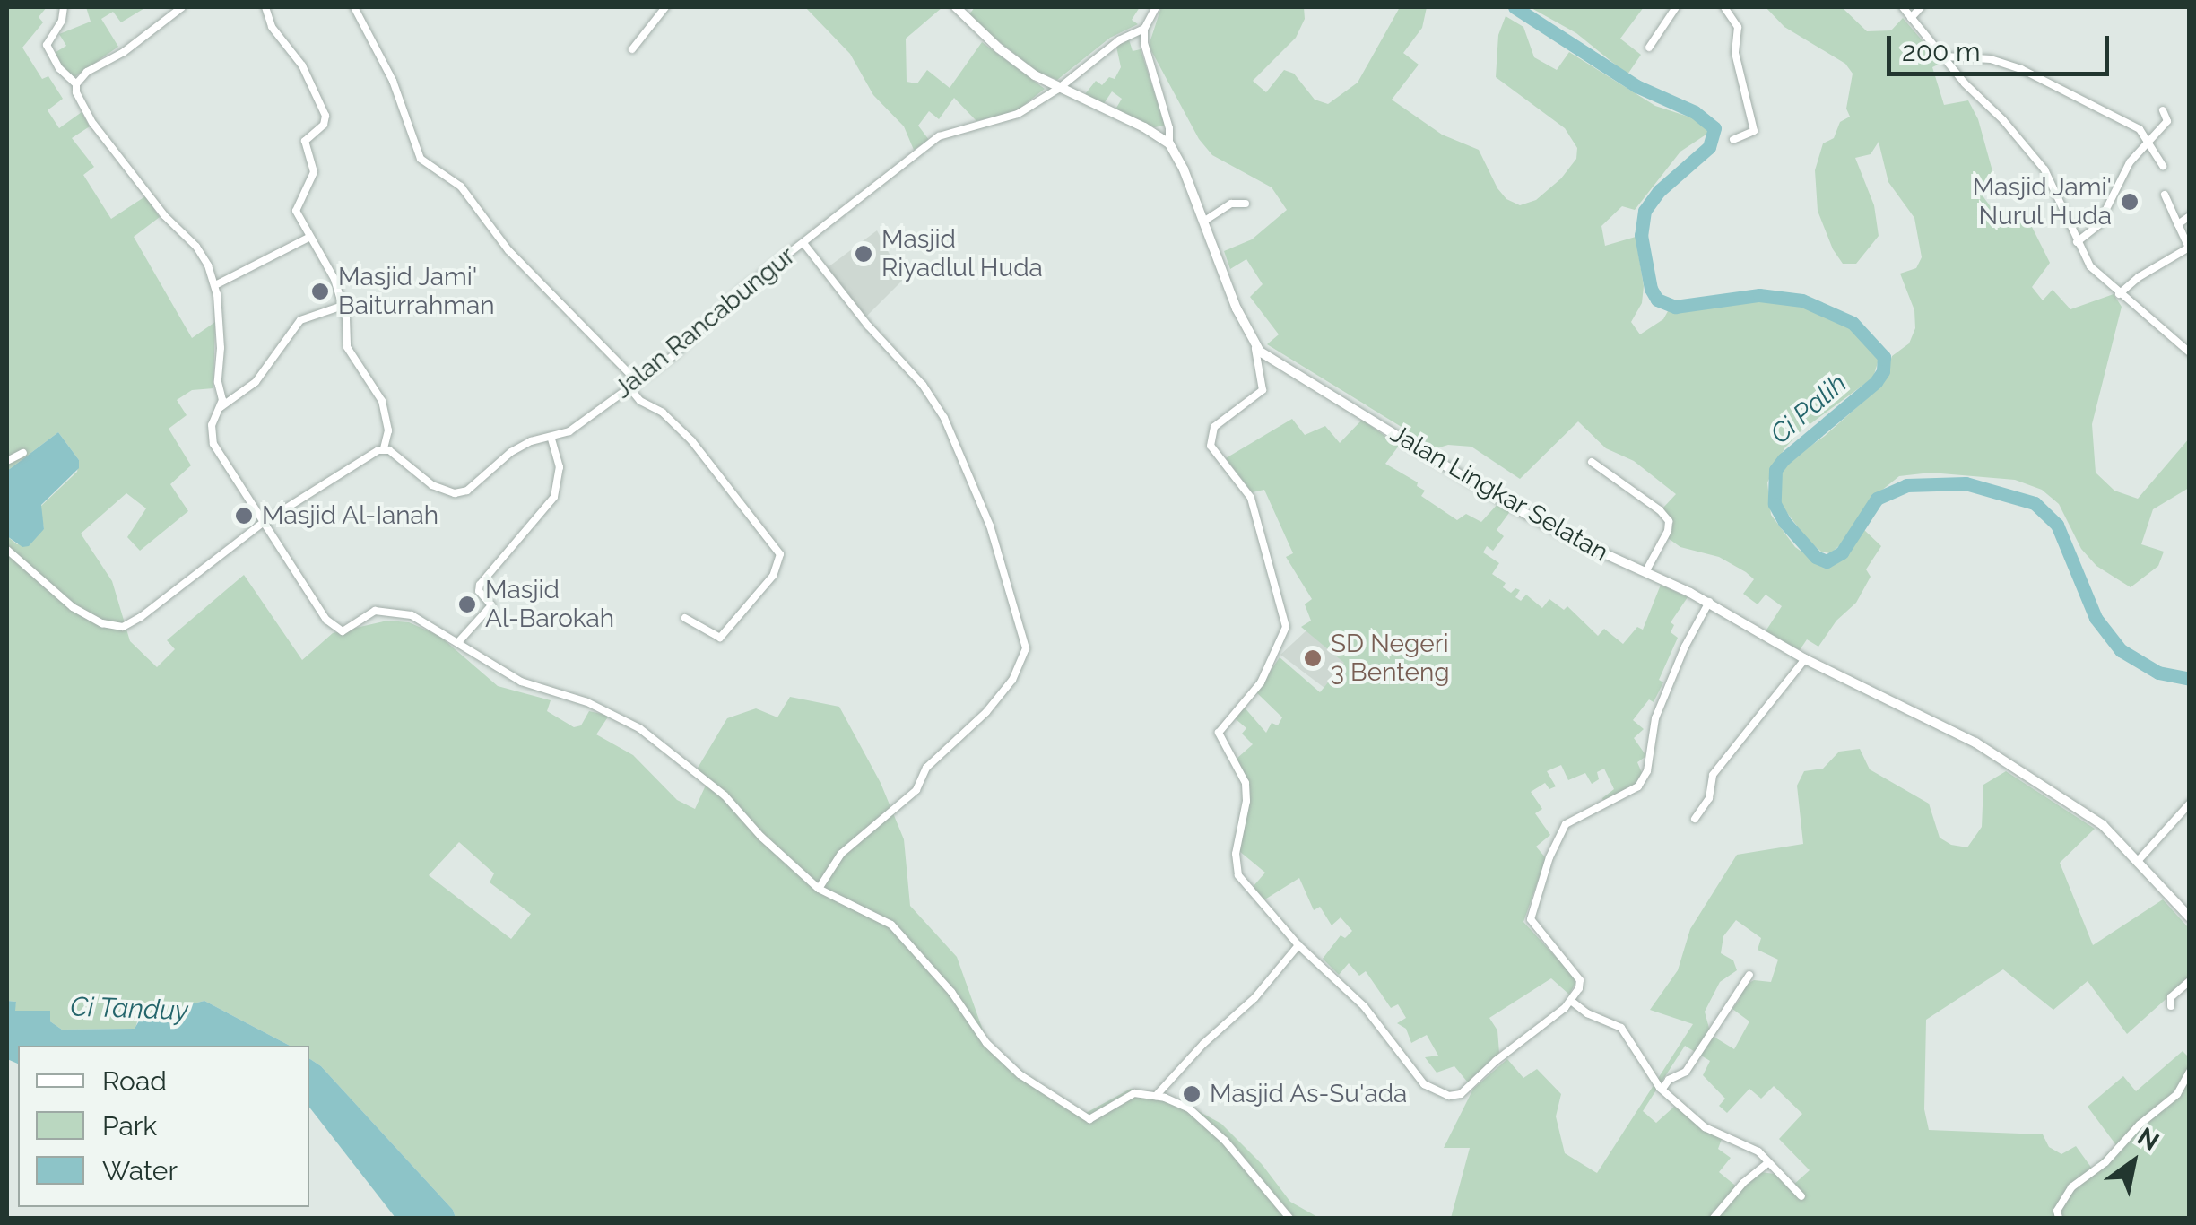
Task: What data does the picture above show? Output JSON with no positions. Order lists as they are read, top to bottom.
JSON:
{
  "streets": {
    "street": ["Jalan Rancabungur", "Jalan Lingkar Selatan"]
  },
  "water": ["Ci Palih", "Ci Tanduy"],
  "places": [
    "Masjid Jami' Nurul Huda",
    "Masjid Riyadlul Huda",
    "Masjid Jami' Baiturrahman",
    "Masjid Al-Ianah",
    "Masjid Al-Barokah",
    "SD Negeri 3 Benteng",
    "Masjid As-Su'ada"
  ],
  "legend": ["Road", "Park", "Water"],
  "scale_bar": "200 m",
  "north": "top right"
}
